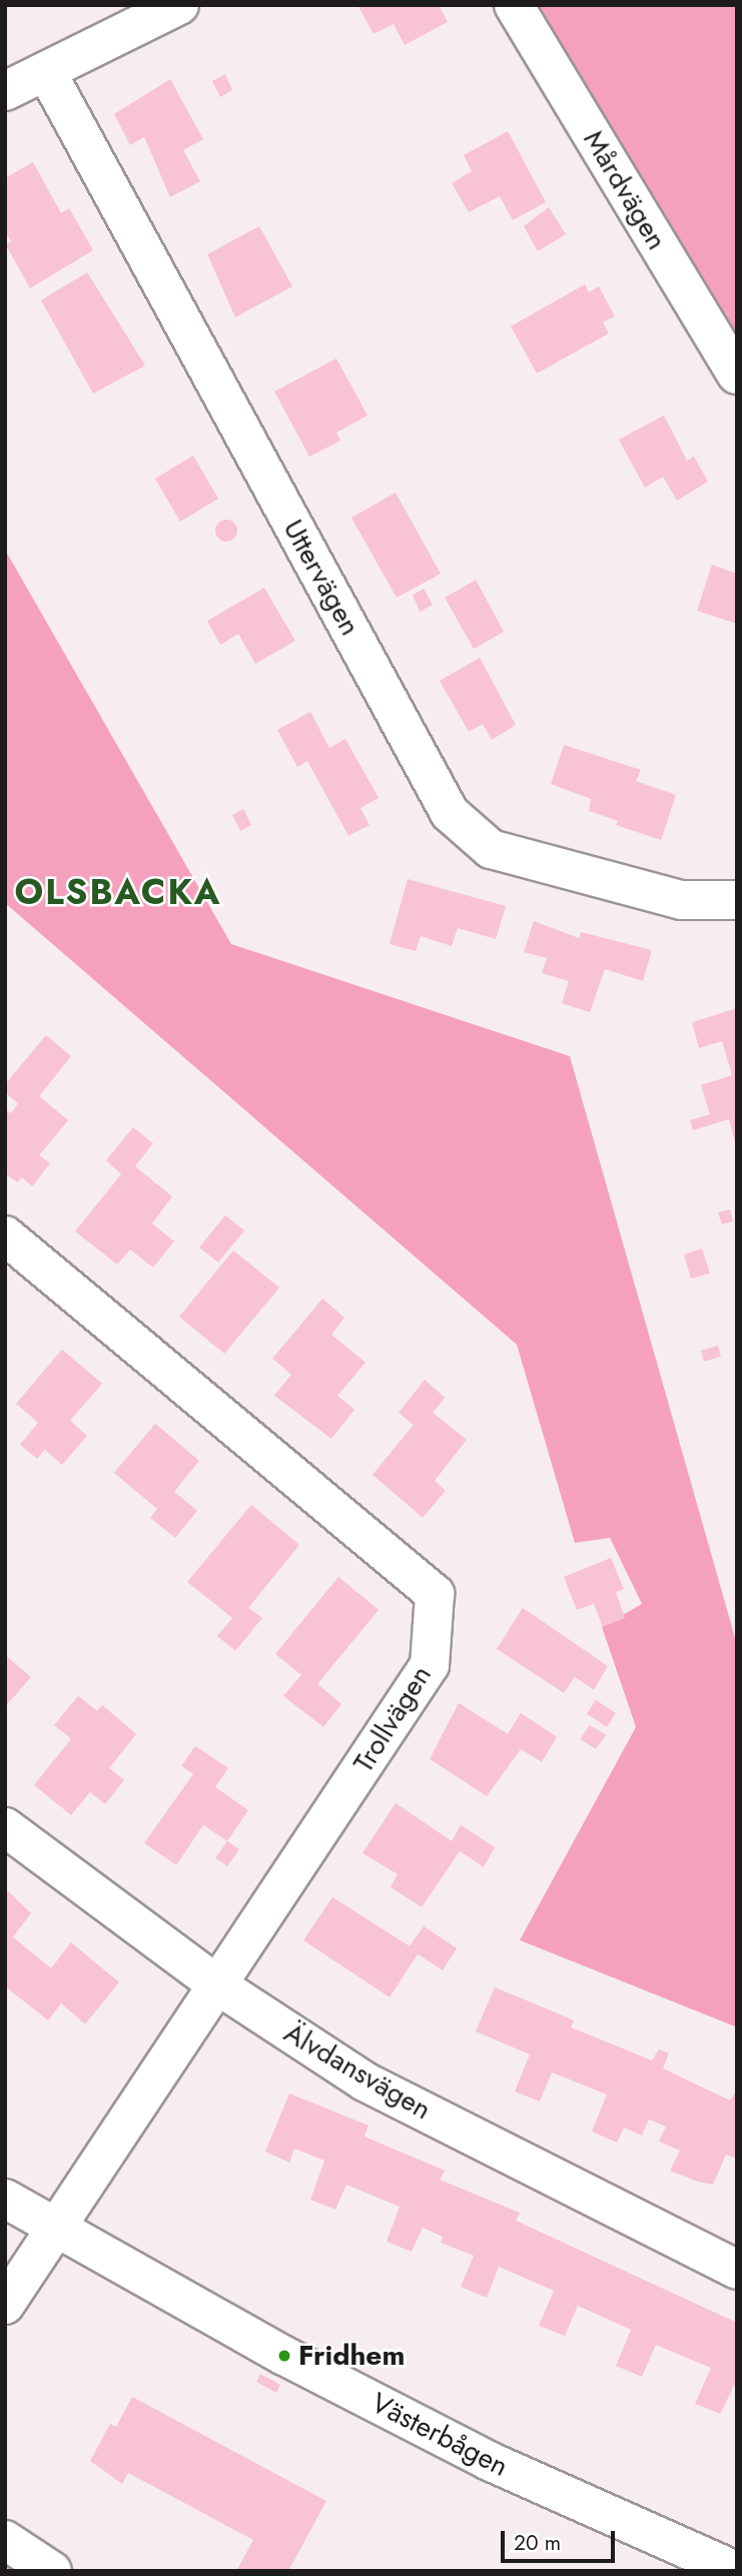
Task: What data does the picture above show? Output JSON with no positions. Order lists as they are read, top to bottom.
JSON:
{
  "streets": {
    "street": [
      "Mårdvägen",
      "Uttervägen",
      "Trollvägen",
      "Älvdansvägen",
      "Västerbågen"
    ]
  },
  "crossings": [
    ["Trollvägen", "Älvdansvägen"],
    ["Trollvägen", "Västerbågen"]
  ],
  "districts": ["OLSBACKA"],
  "places": ["Fridhem"],
  "scale_bar": "20 m"
}
